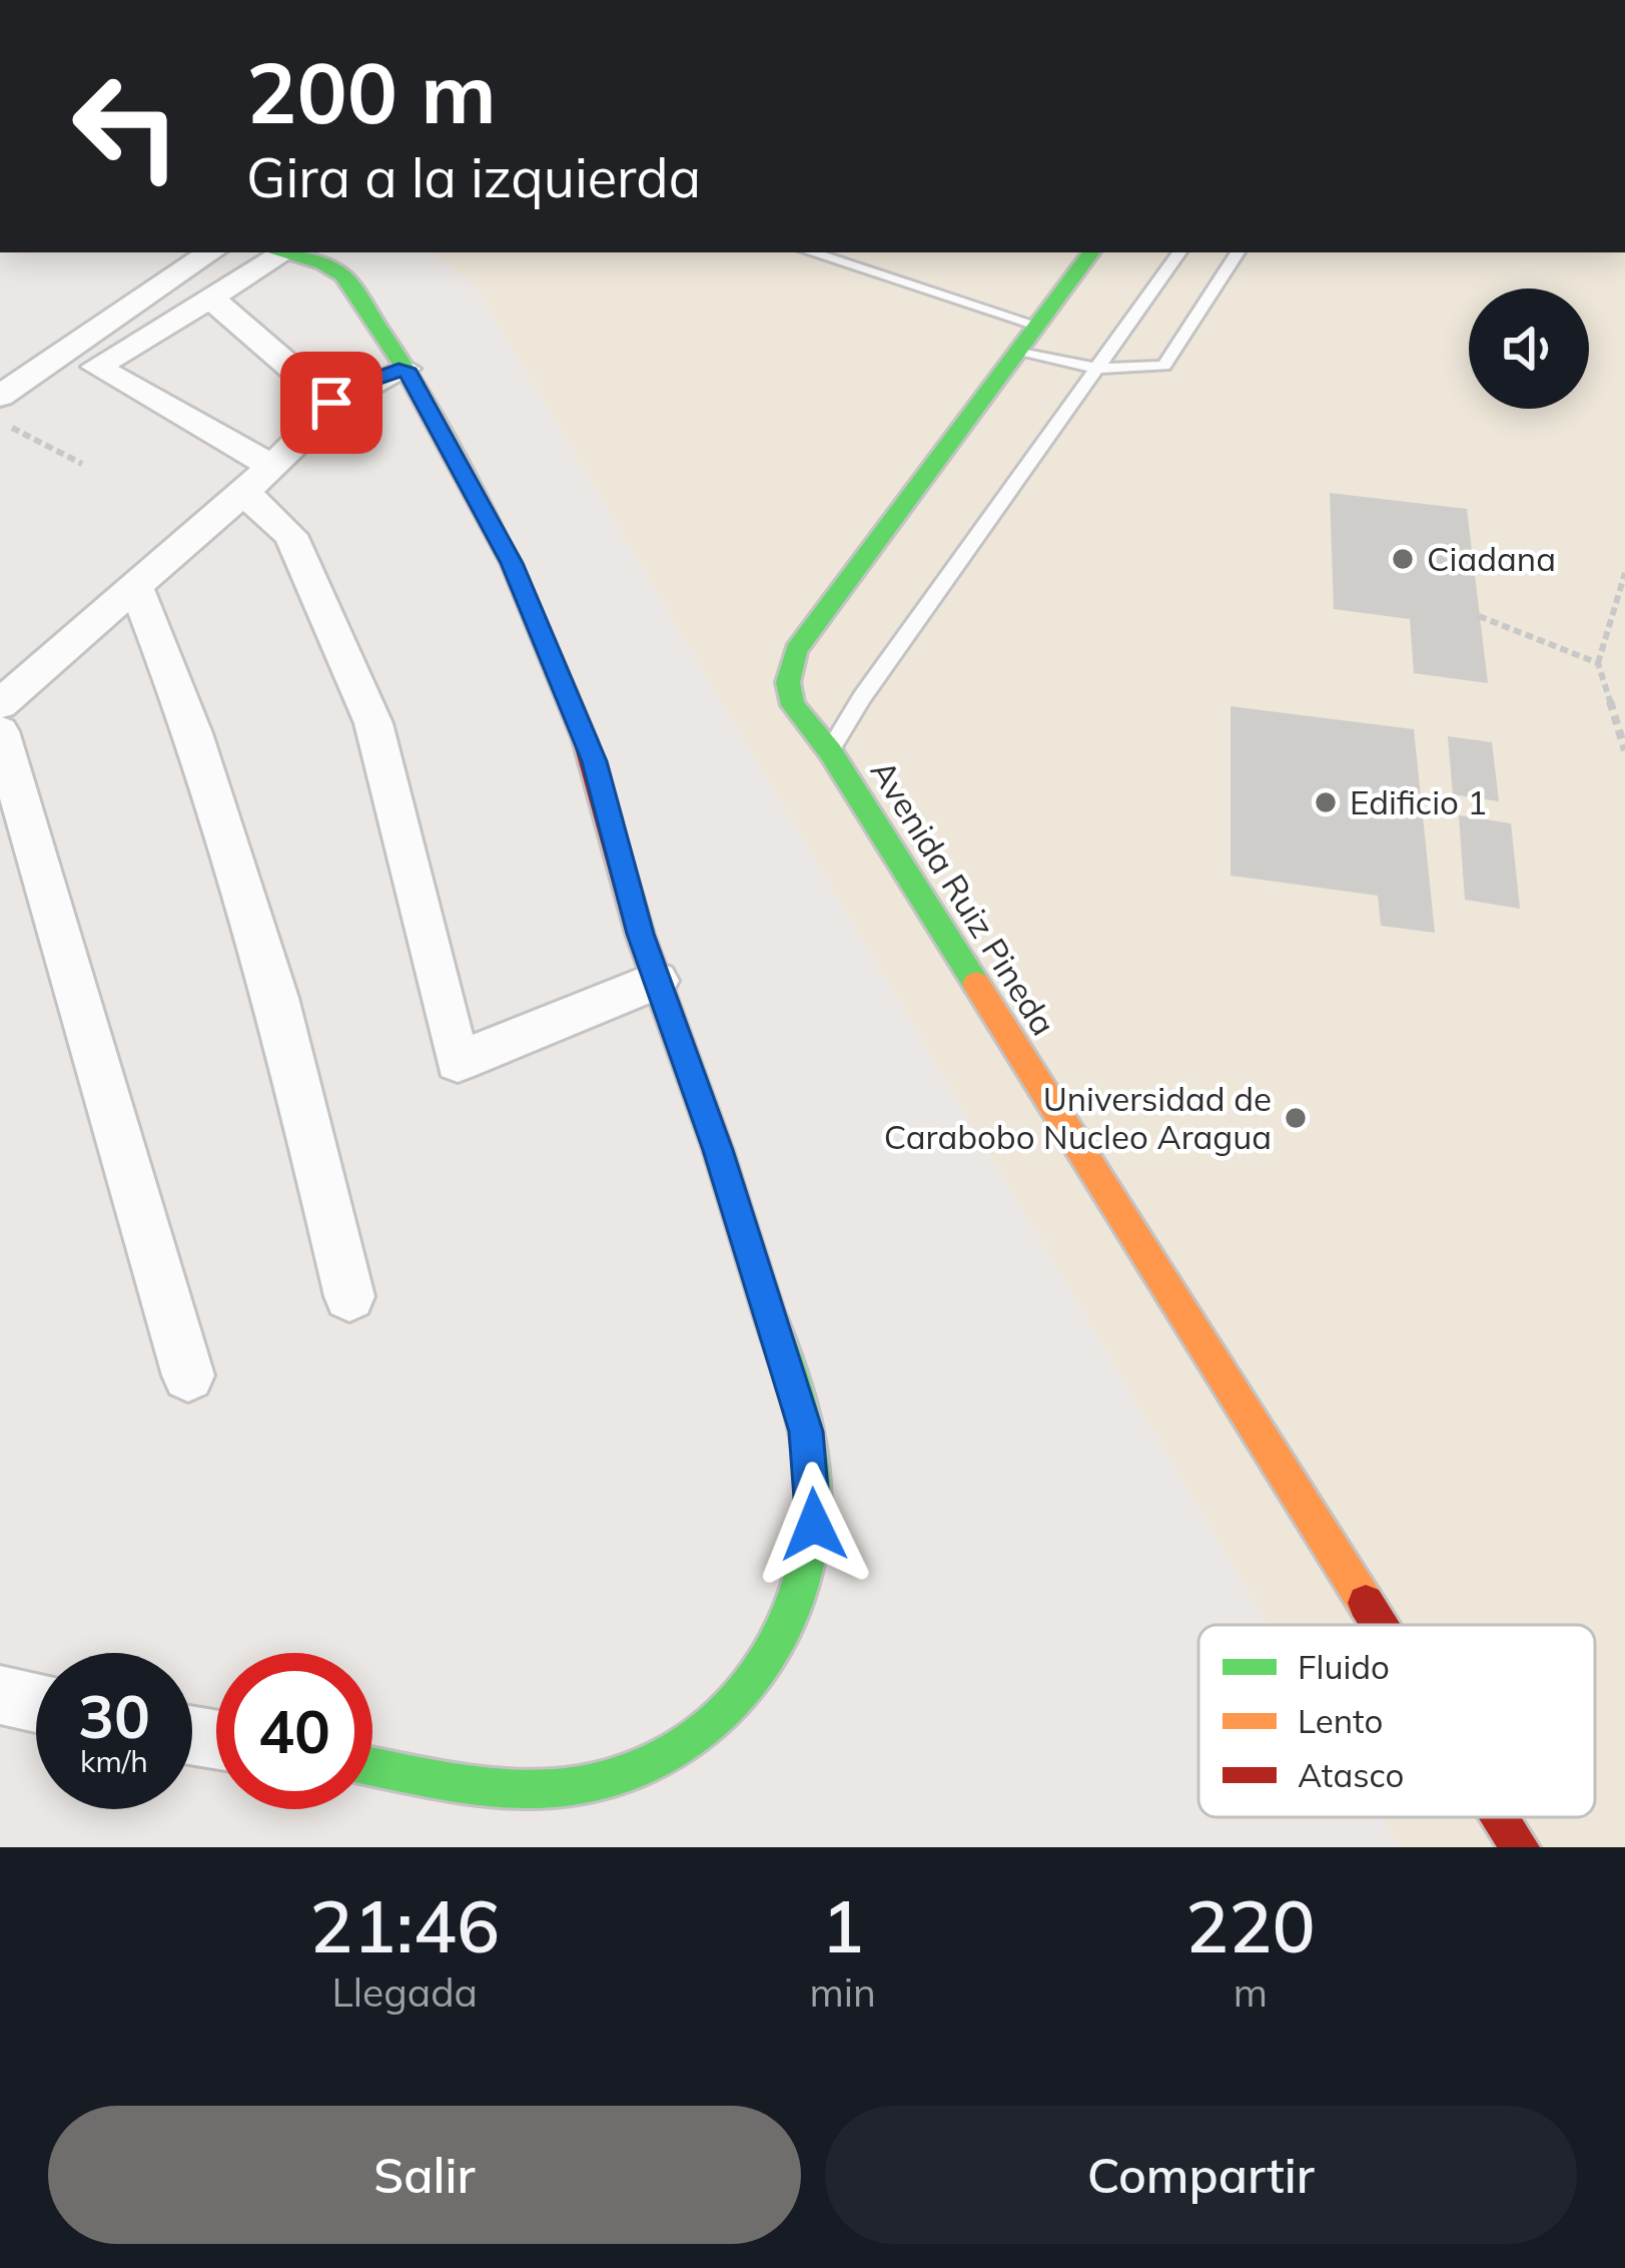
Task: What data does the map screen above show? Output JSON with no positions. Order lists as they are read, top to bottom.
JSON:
{
  "streets": {
    "street": ["Avenida Ruiz Pineda"]
  },
  "places": ["Ciadana", "Edificio 1", "Universidad de Carabobo Nucleo Aragua"],
  "legend": ["Fluido", "Lento", "Atasco"],
  "page": {
    "turn": ["200 m", "Gira a la izquierda"],
    "speed": "30 km/h",
    "limit": "40",
    "eta": [
      "21:46",
      "Llegada",
      "1",
      "min",
      "220",
      "m"
    ],
    "buttons": ["Salir", "Compartir"]
  }
}
